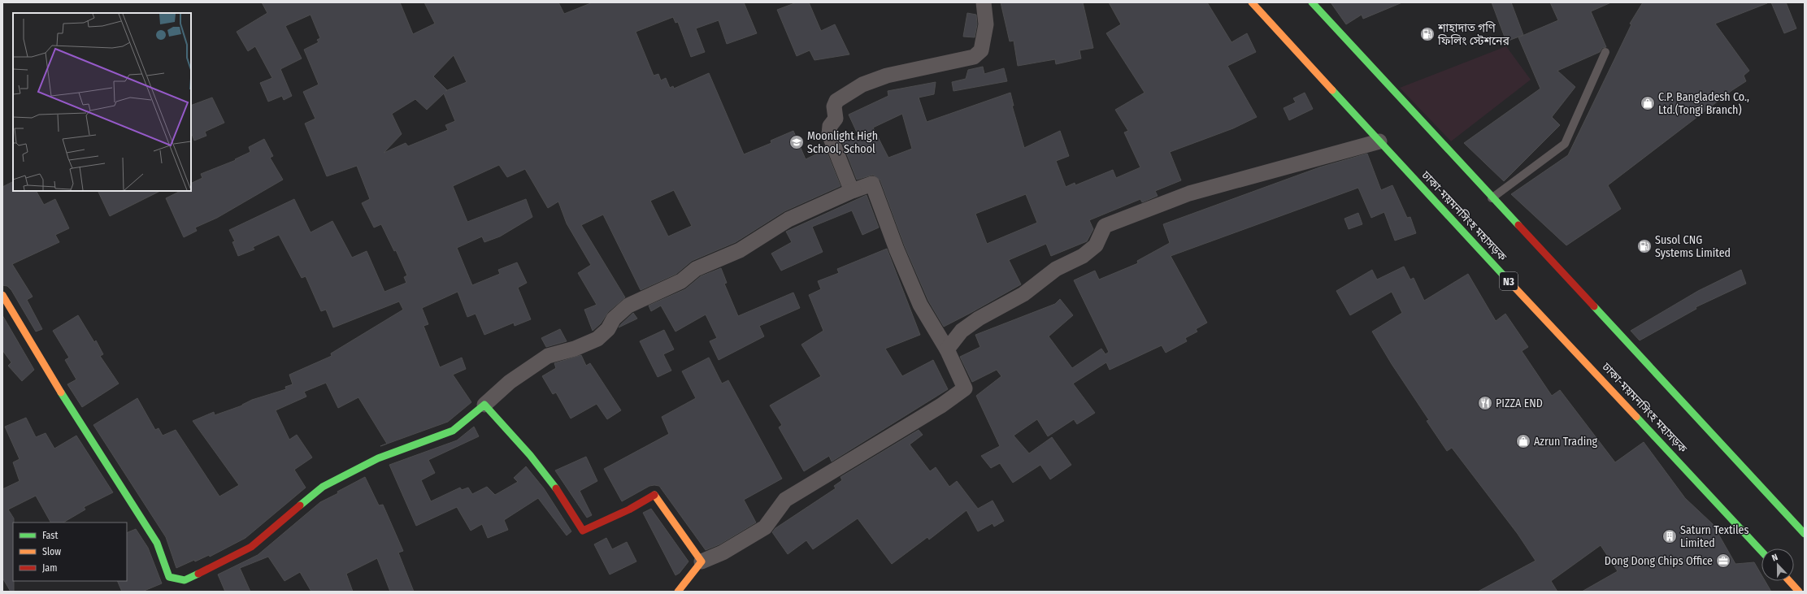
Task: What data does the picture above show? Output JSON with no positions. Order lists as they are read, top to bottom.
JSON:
{
  "streets": {
    "main road": ["ঢাকা-ময়মনসিংহ মহাসড়ক", "N3"]
  },
  "places": {
    "fuel station": ["শাহাদাত গণি ফিলিং স্টেশনের", "Susol CNG Systems Limited"],
    "shop": ["C.P. Bangladesh Co., Ltd.(Tongi Branch)", "Azrun Trading"],
    "school or university": ["Moonlight High School, School"],
    "restaurant": ["PIZZA END"],
    "building": ["Saturn Textiles Limited"],
    "office": ["Dong Dong Chips Office"]
  },
  "legend": ["Fast", "Slow", "Jam"],
  "north": "top"
}
